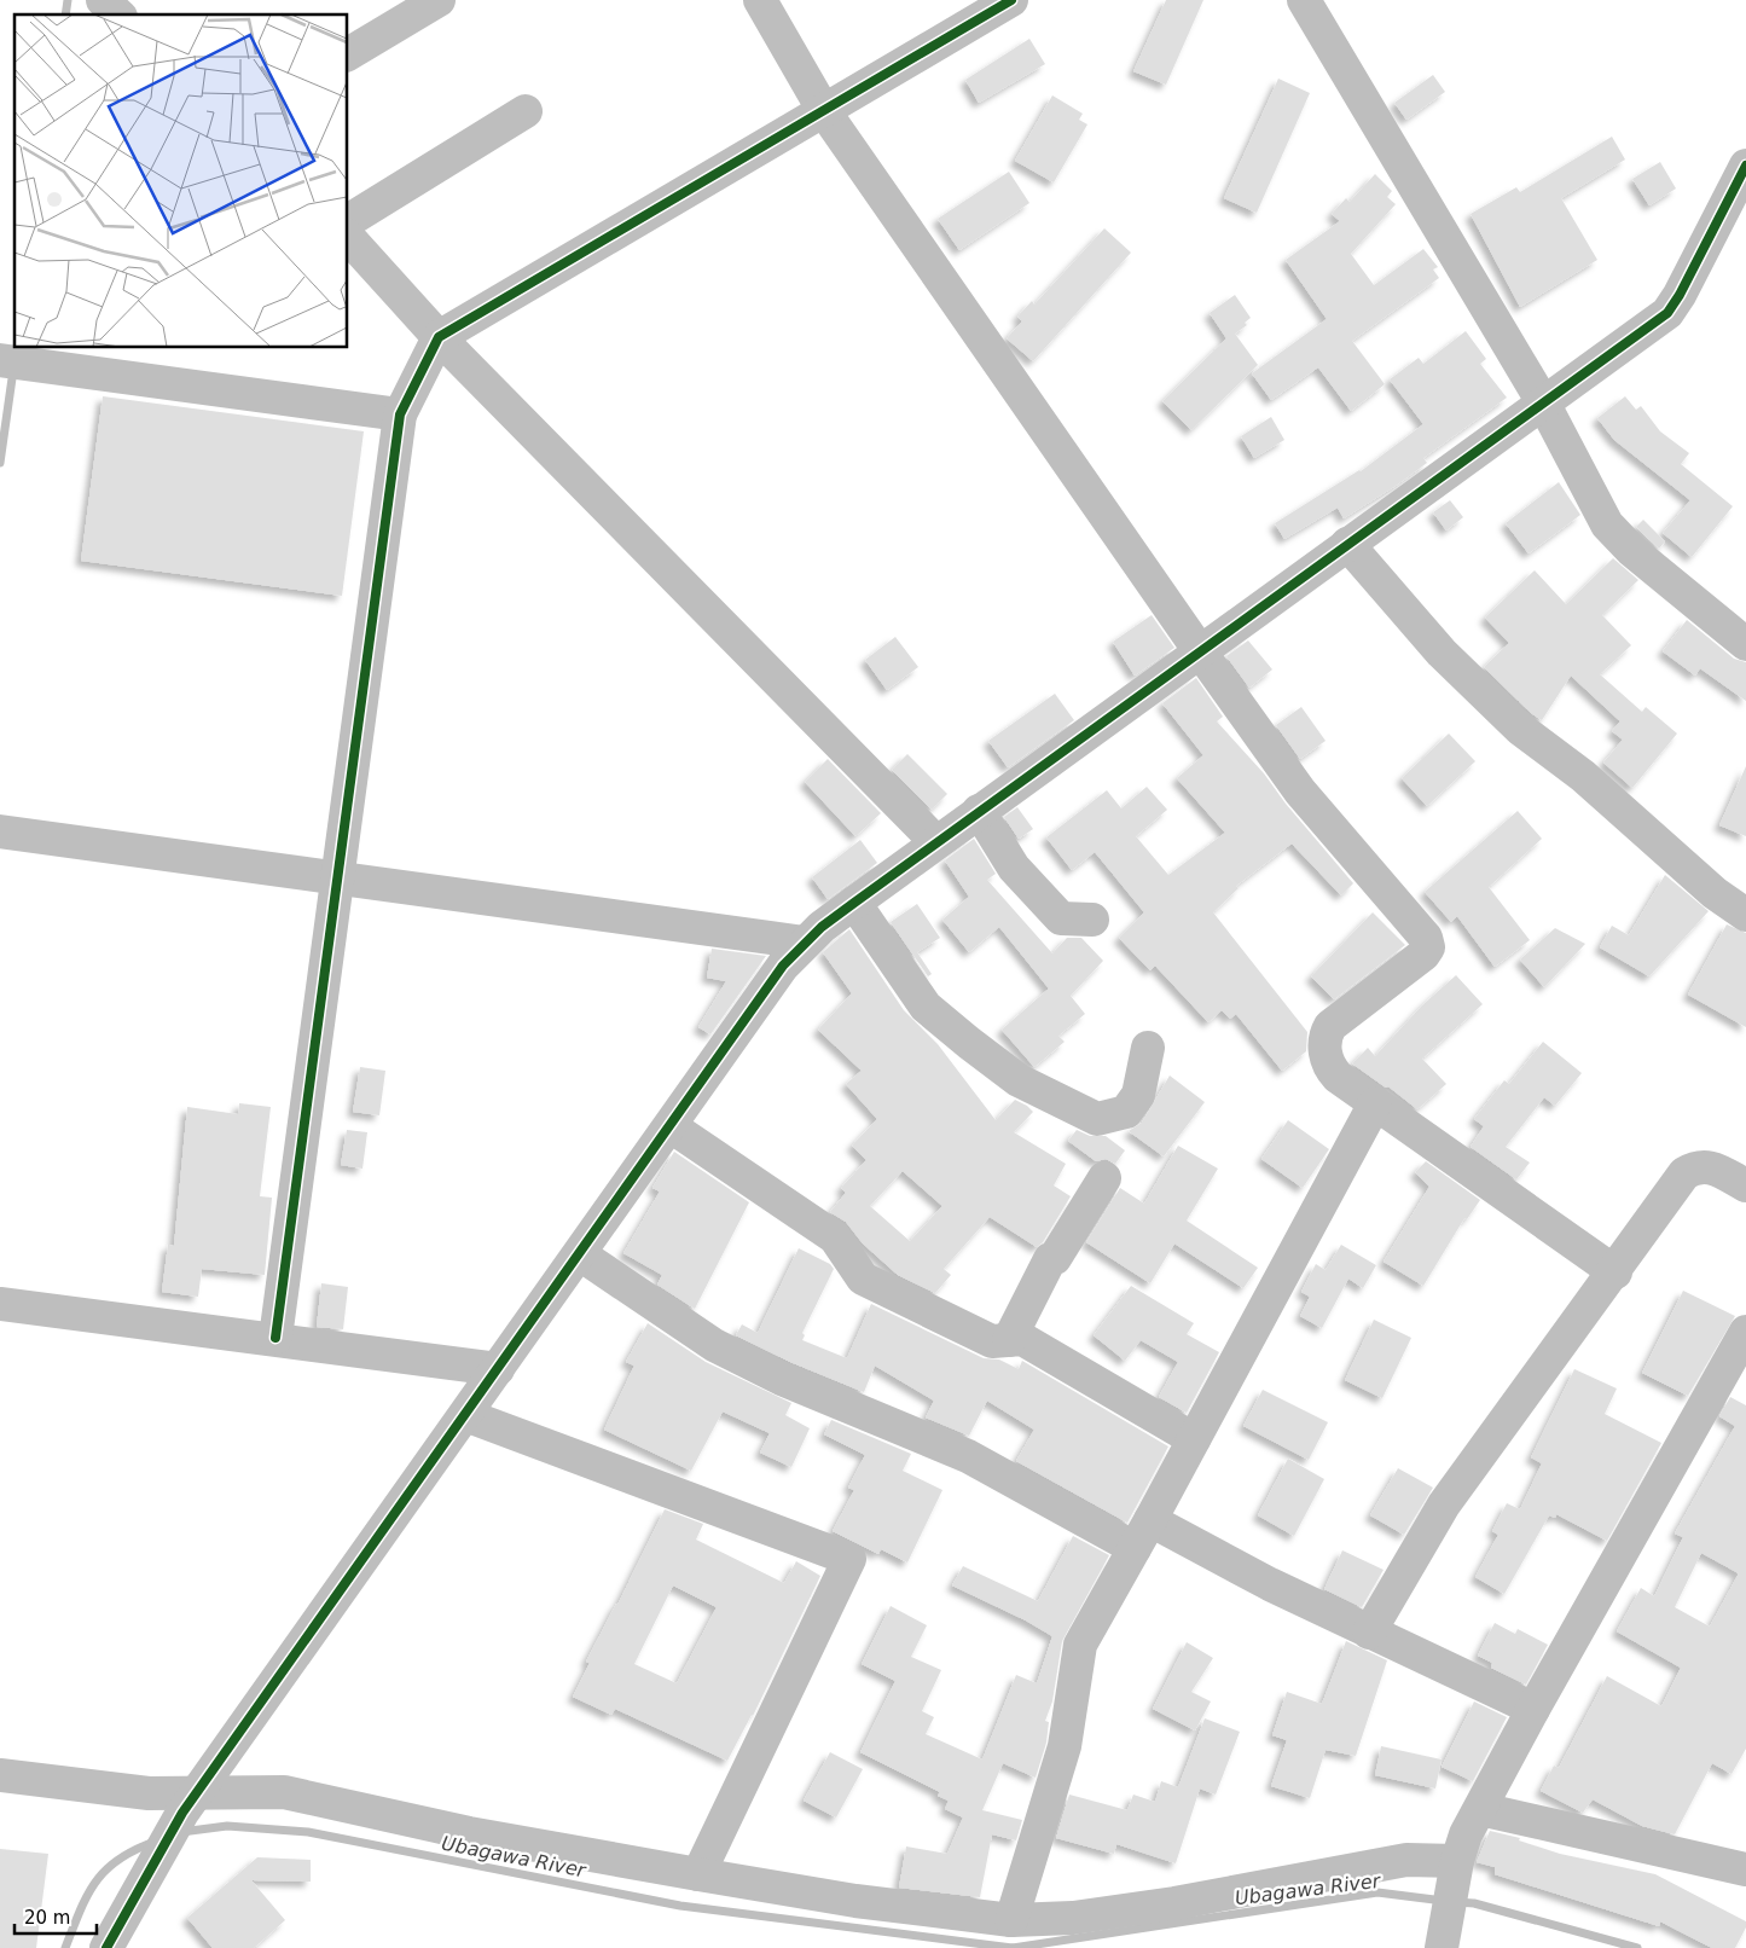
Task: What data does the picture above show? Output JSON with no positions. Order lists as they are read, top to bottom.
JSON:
{
  "water": ["Ubagawa River"],
  "scale_bar": "20 m"
}
